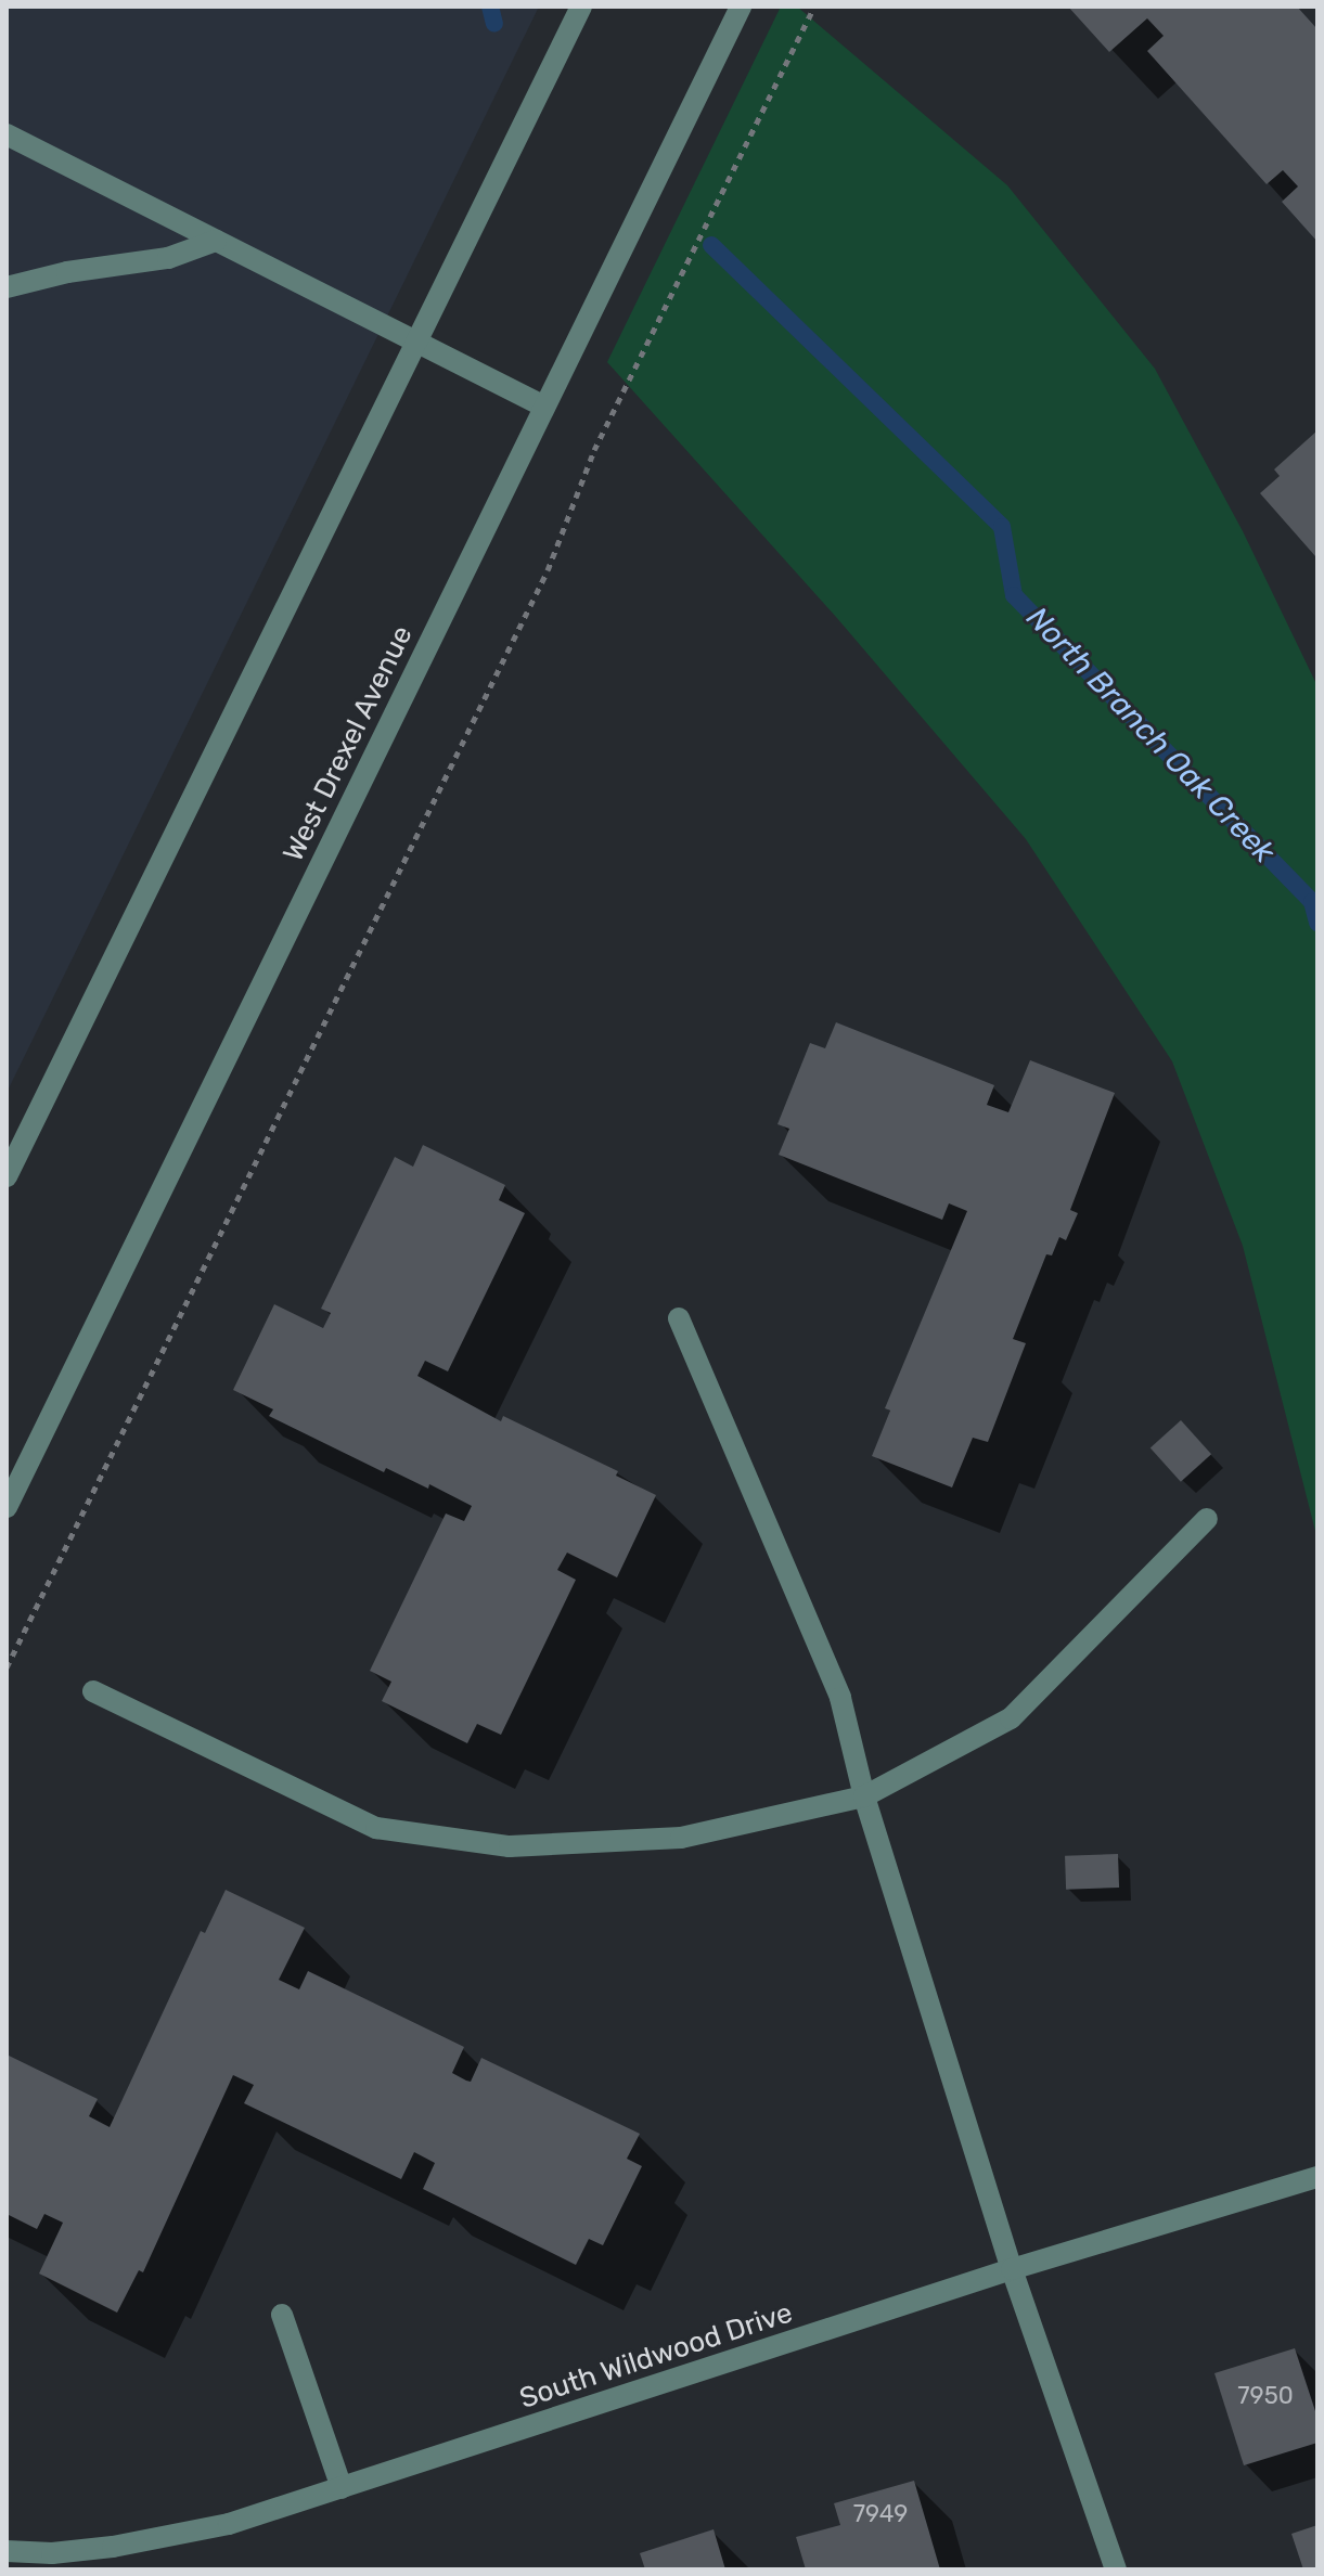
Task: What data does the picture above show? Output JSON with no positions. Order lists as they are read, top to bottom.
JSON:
{
  "streets": {
    "street": ["West Drexel Avenue", "South Wildwood Drive"]
  },
  "water": ["North Branch Oak Creek"],
  "house_numbers": ["7950", "7949"]
}
